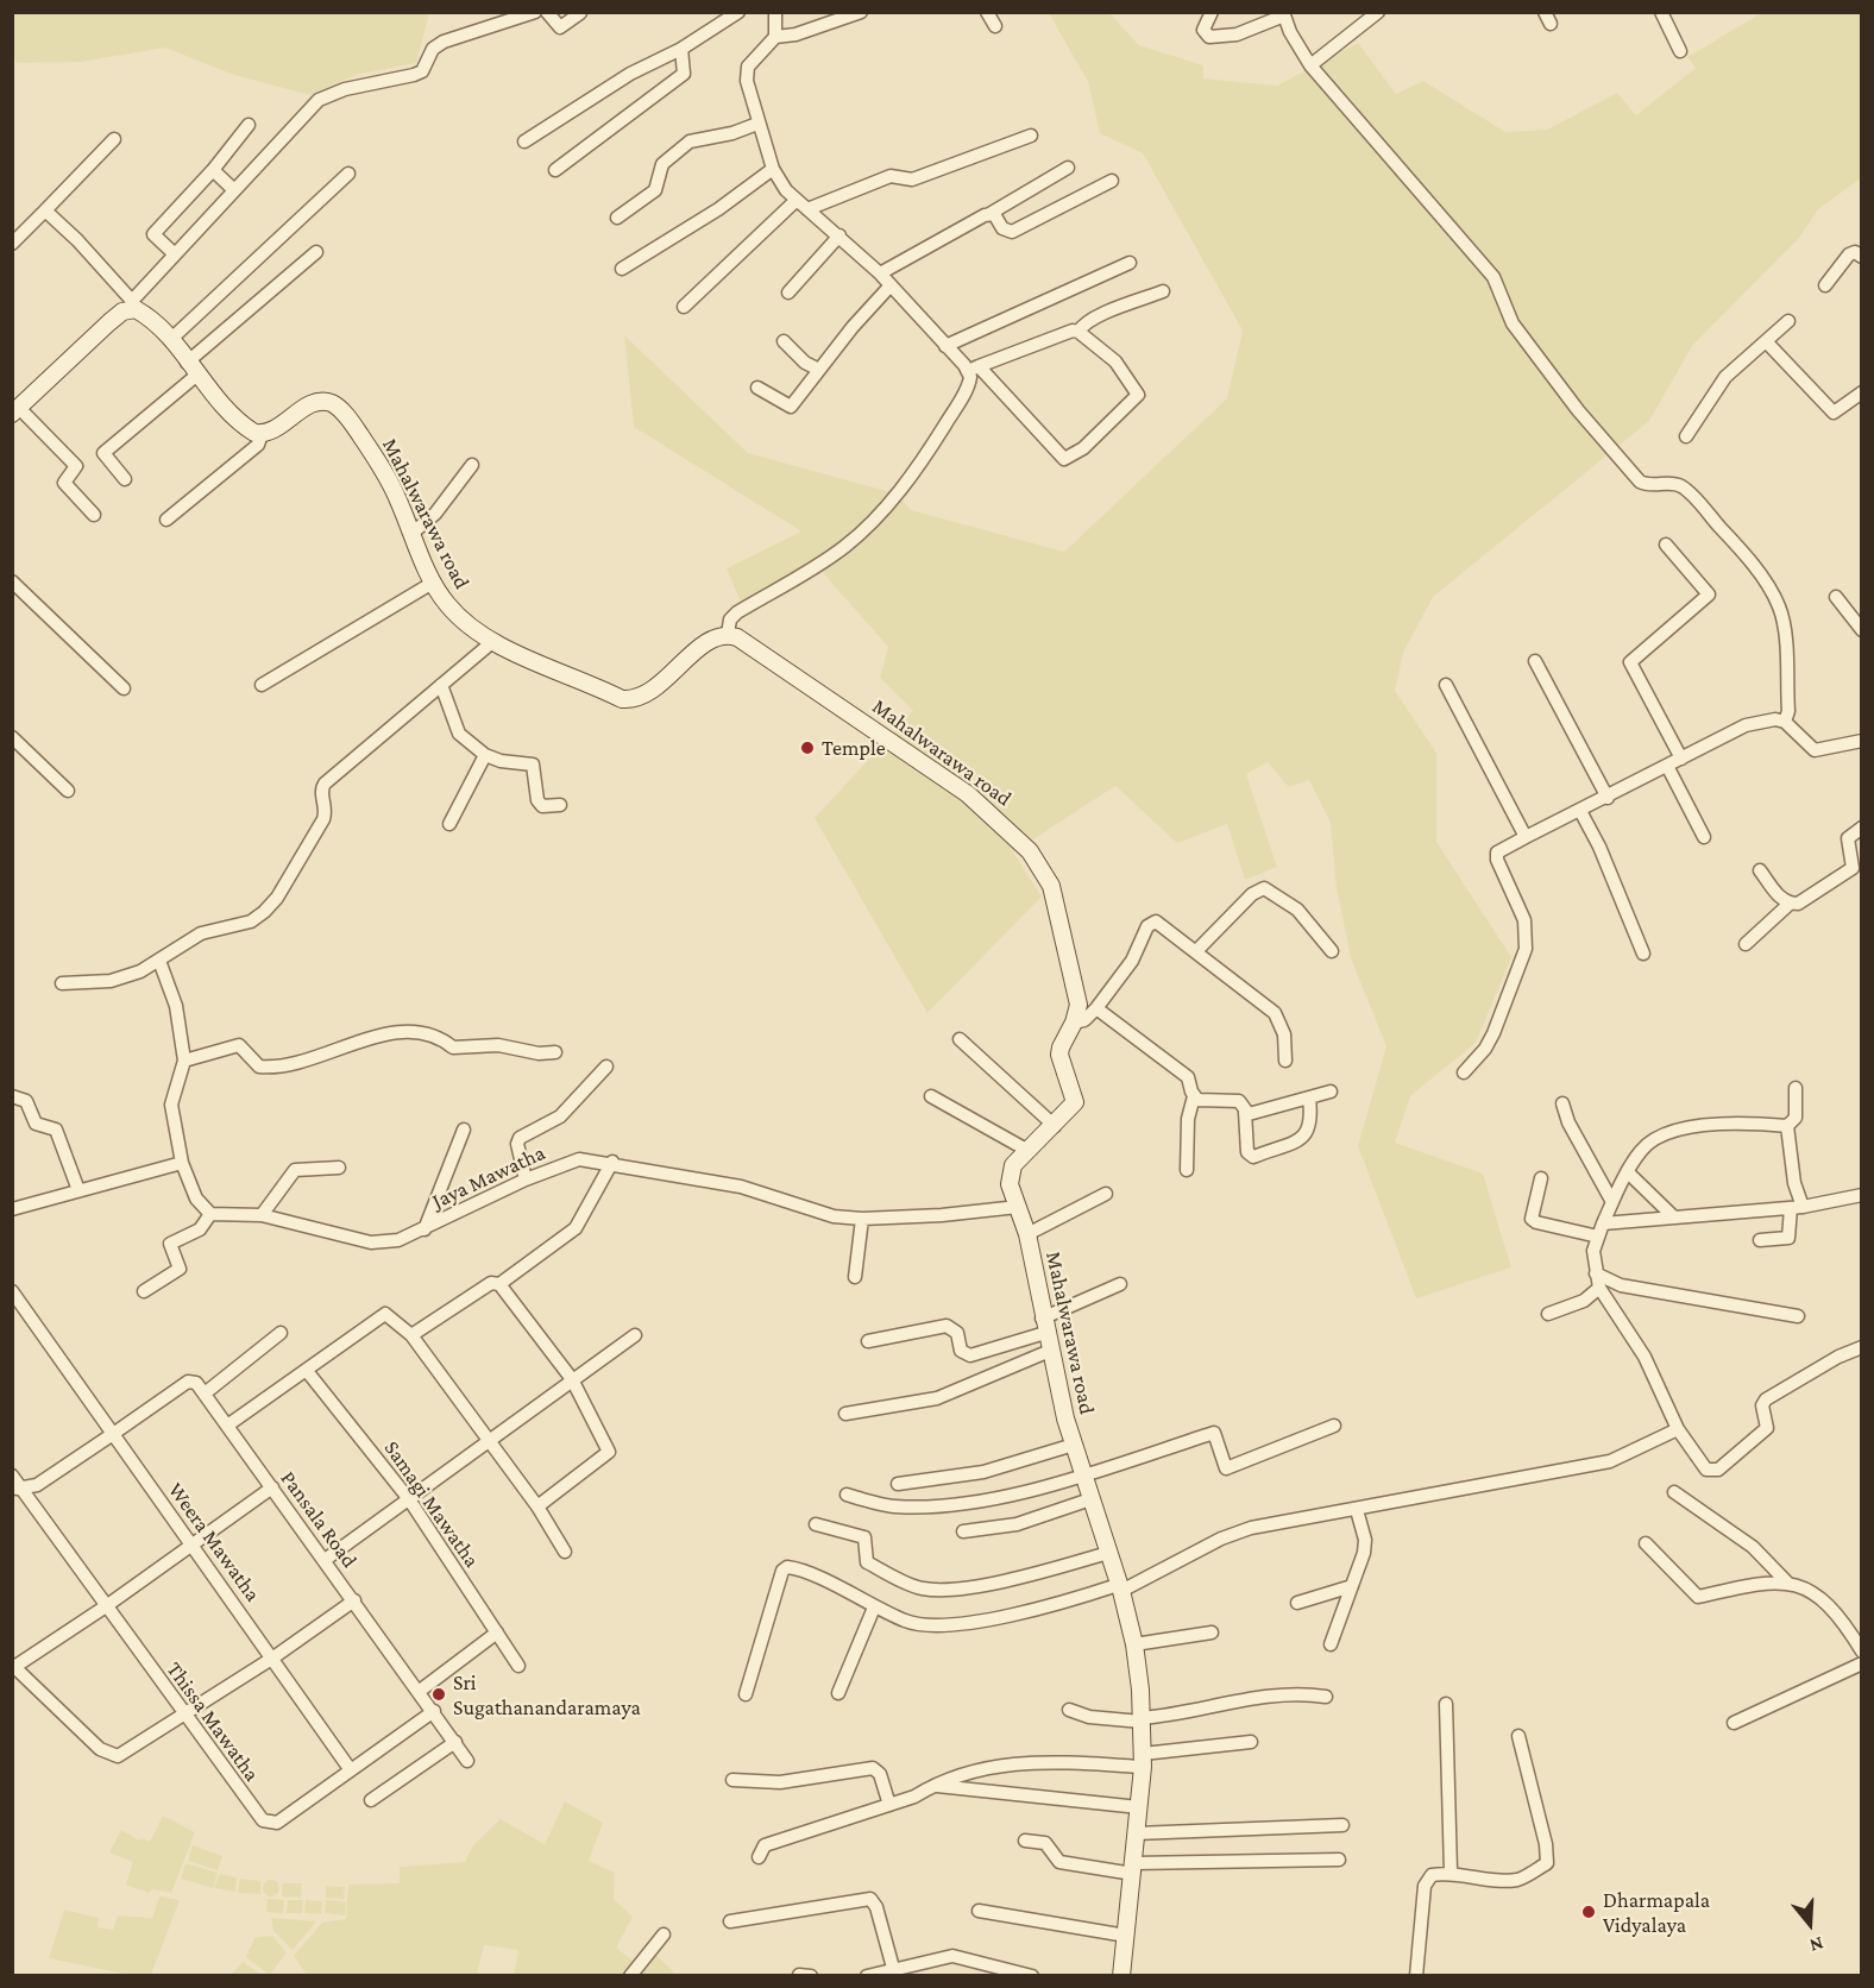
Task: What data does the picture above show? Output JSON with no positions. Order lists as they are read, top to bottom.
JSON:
{
  "streets": {
    "street": [
      "Mahalwarawa road",
      "Jaya Mawatha",
      "Samagi Mawatha",
      "Pansala Road",
      "Weera Mawatha",
      "Thissa Mawatha"
    ]
  },
  "crossings": [
    ["Mahalwarawa road", "Jaya Mawatha"],
    ["Pansala Road", "Thissa Mawatha"],
    ["Weera Mawatha", "Thissa Mawatha"]
  ],
  "places": ["Temple", "Sri Sugathanandaramaya", "Dharmapala Vidyalaya"],
  "north": "bottom"
}
